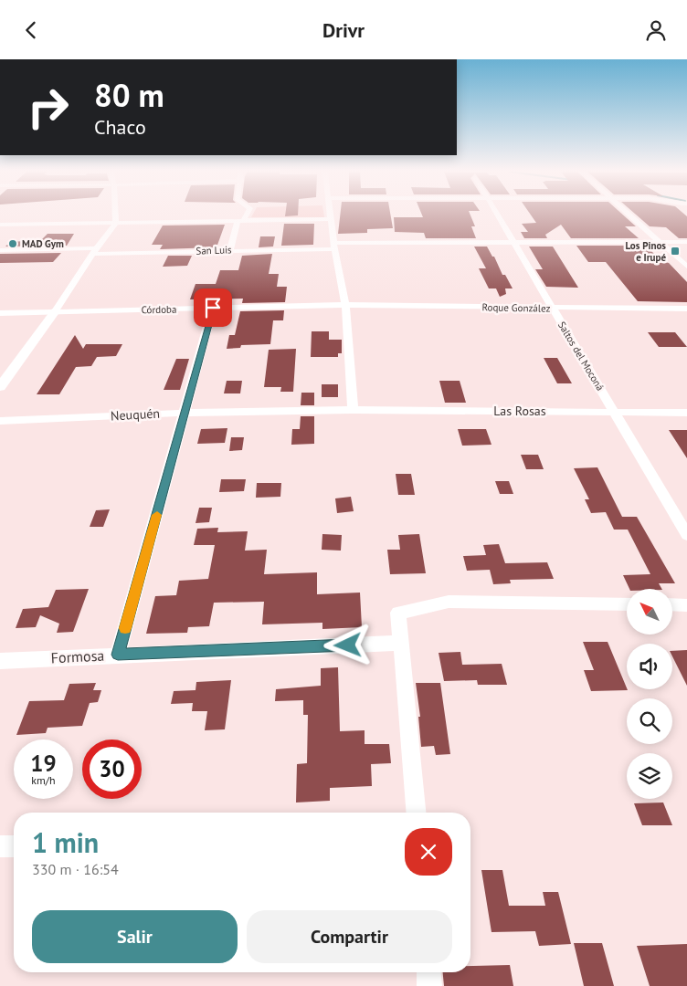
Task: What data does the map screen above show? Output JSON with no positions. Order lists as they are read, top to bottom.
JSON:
{
  "streets": {
    "street": [
      "San Luis",
      "Roque González",
      "Córdoba",
      "Saltos del Moconá",
      "Las Rosas",
      "Neuquén",
      "Formosa"
    ]
  },
  "crossings": [
    ["San Luis", "Saltos del Moconá"],
    ["Roque González", "Córdoba"],
    ["Roque González", "Saltos del Moconá"],
    ["Saltos del Moconá", "Las Rosas"],
    ["Las Rosas", "Neuquén"]
  ],
  "places": {
    "other": ["MAD Gym"],
    "transit": ["Los Pinos e Irupé"]
  },
  "north": "top left",
  "page": {
    "header": "Drivr",
    "turn": ["80 m", "Chaco"],
    "speed": "19 km/h",
    "limit": "30",
    "heading": ["1 min", "330 m · 16:54"],
    "buttons": ["Salir", "Compartir"]
  }
}
